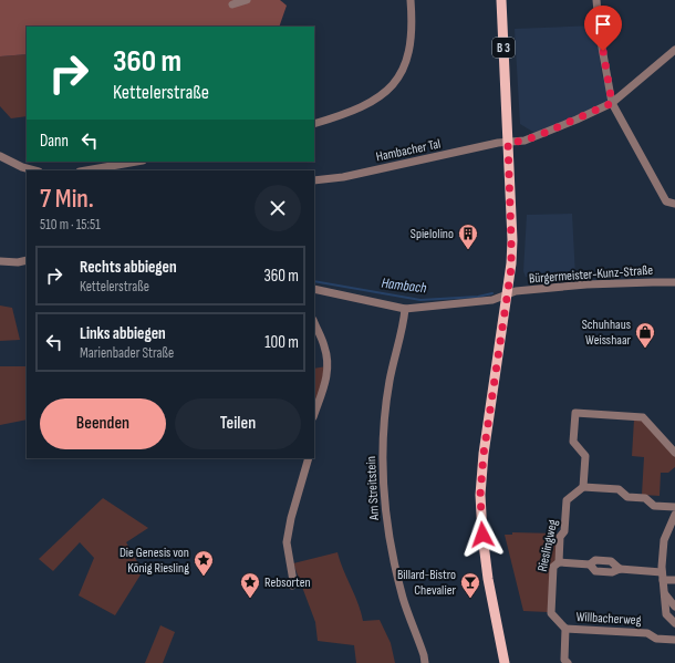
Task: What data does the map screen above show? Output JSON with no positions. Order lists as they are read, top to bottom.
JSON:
{
  "streets": {
    "main road": ["B 3"],
    "street": [
      "Hambacher Tal",
      "Bürgermeister-Kunz-Straße",
      "Am Streitstein",
      "Rieslingweg",
      "Willbacherweg"
    ]
  },
  "crossings": [
    ["B 3", "Hambacher Tal"],
    ["B 3", "Bürgermeister-Kunz-Straße"],
    ["Bürgermeister-Kunz-Straße", "Am Streitstein"],
    ["Rieslingweg", "Willbacherweg"]
  ],
  "water": ["Hambach"],
  "places": {
    "building": ["Spielolino"],
    "shop": ["Schuhhaus Weisshaar"],
    "place": ["Die Genesis von König Riesling", "Rebsorten"],
    "bar": ["Billard-Bistro Chevalier"]
  },
  "page": {
    "turn": ["360 m", "Kettelerstraße"],
    "then": "Dann",
    "heading": ["7 Min.", "510 m · 15:51"],
    "list": [
      {
        "name": "Rechts abbiegen",
        "note": "Kettelerstraße",
        "value": "360 m"
      },
      {
        "name": "Links abbiegen",
        "note": "Marienbader Straße",
        "value": "100 m"
      }
    ],
    "buttons": ["Beenden", "Teilen"]
  }
}
